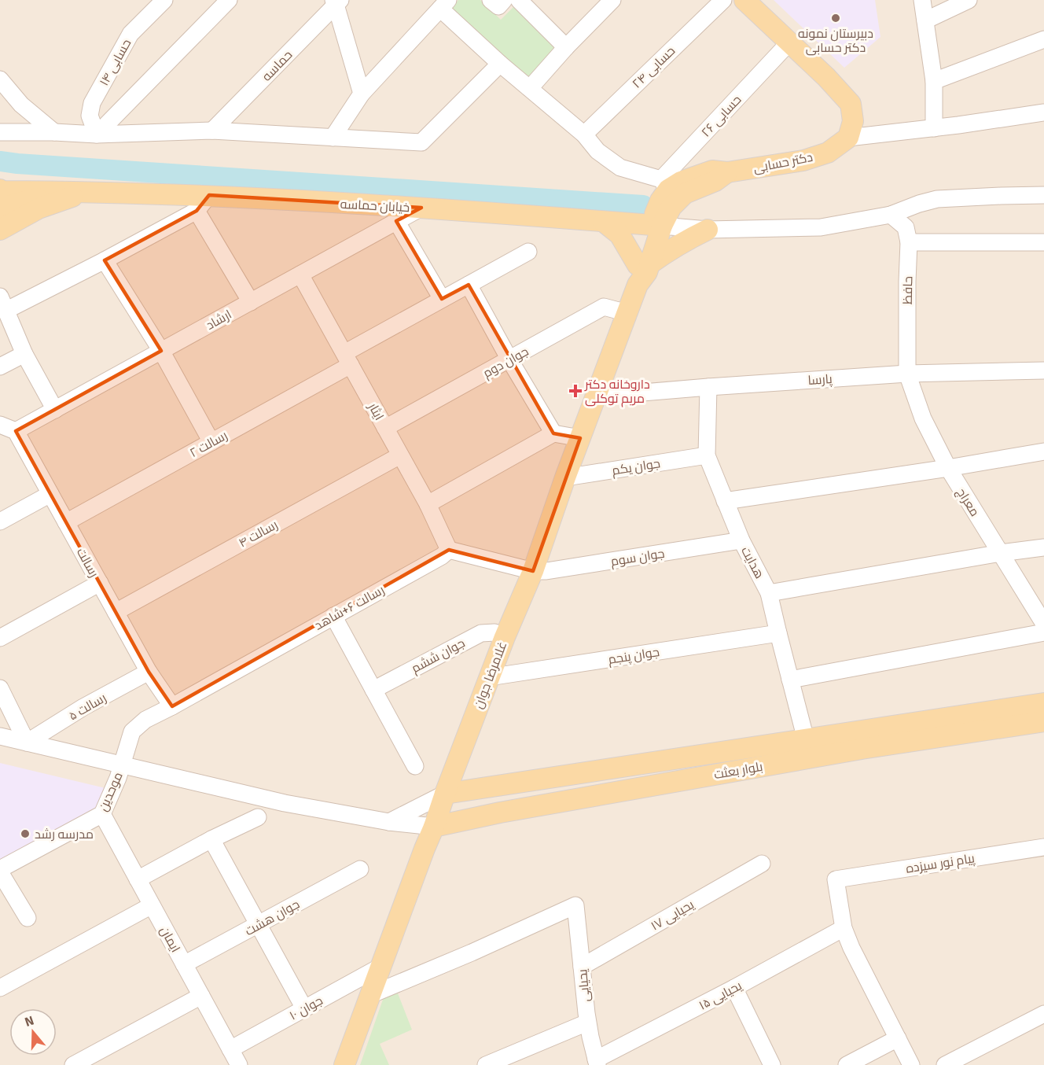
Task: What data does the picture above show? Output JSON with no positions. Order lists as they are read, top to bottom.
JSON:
{
  "streets": {
    "main road": [
      "دکتر حسابی",
      "خیابان حماسه",
      "غلامرضا جوان",
      "بلوار بعثت"
    ],
    "street": [
      "حسابی ۱۴",
      "حماسه",
      "حسابی ۲۴",
      "حسابی ۲۶",
      "حافظ",
      "ارشاد",
      "جوان دوم",
      "پارسا",
      "ایثار",
      "رسالت ۲",
      "جوان یکم",
      "معراج",
      "رسالت ۴",
      "جوان سوم",
      "رسالت",
      "هدایت",
      "رسالت ۶+شاهد",
      "جوان ششم",
      "جوان پنجم",
      "رسالت ۵",
      "موحدین",
      "پیام نور سیزده",
      "یحیایی ۱۷",
      "جوان هشت",
      "ایمان",
      "یحیایی",
      "یحیایی ۱۵",
      "جوان ۱۰"
    ]
  },
  "crossings": [
    ["حسابی ۲۶", "دکتر حسابی"],
    ["دکتر حسابی", "خیابان حماسه"],
    ["دکتر حسابی", "غلامرضا جوان"],
    ["خیابان حماسه", "ارشاد"],
    ["خیابان حماسه", "غلامرضا جوان"],
    ["حافظ", "پارسا"],
    ["حافظ", "معراج"],
    ["ارشاد", "ایثار"],
    ["ارشاد", "رسالت"],
    ["جوان دوم", "ایثار"],
    ["جوان دوم", "غلامرضا جوان"],
    ["پارسا", "معراج"],
    ["پارسا", "هدایت"],
    ["پارسا", "غلامرضا جوان"],
    ["ایثار", "رسالت ۲"],
    ["ایثار", "رسالت ۴"],
    ["ایثار", "رسالت ۶+شاهد"],
    ["رسالت ۲", "رسالت"],
    ["جوان یکم", "هدایت"],
    ["جوان یکم", "غلامرضا جوان"],
    ["رسالت ۴", "رسالت"],
    ["جوان سوم", "هدایت"],
    ["جوان سوم", "غلامرضا جوان"],
    ["رسالت", "رسالت ۶+شاهد"],
    ["رسالت", "رسالت ۵"],
    ["رسالت", "موحدین"],
    ["هدایت", "جوان پنجم"],
    ["هدایت", "بلوار بعثت"],
    ["رسالت ۶+شاهد", "موحدین"],
    ["جوان ششم", "غلامرضا جوان"],
    ["جوان پنجم", "غلامرضا جوان"],
    ["غلامرضا جوان", "بلوار بعثت"],
    ["غلامرضا جوان", "یحیایی"],
    ["غلامرضا جوان", "جوان ۱۰"],
    ["موحدین", "ایمان"],
    ["پیام نور سیزده", "یحیایی ۱۵"],
    ["یحیایی ۱۷", "یحیایی"],
    ["جوان هشت", "ایمان"],
    ["ایمان", "جوان ۱۰"],
    ["یحیایی", "یحیایی ۱۵"]
  ],
  "places": {
    "other": ["دبیرستان نمونه دکتر حسابی", "مدرسه رشد"],
    "health": ["داروخانه دکتر مریم توکلی"]
  },
  "north": "top"
}
